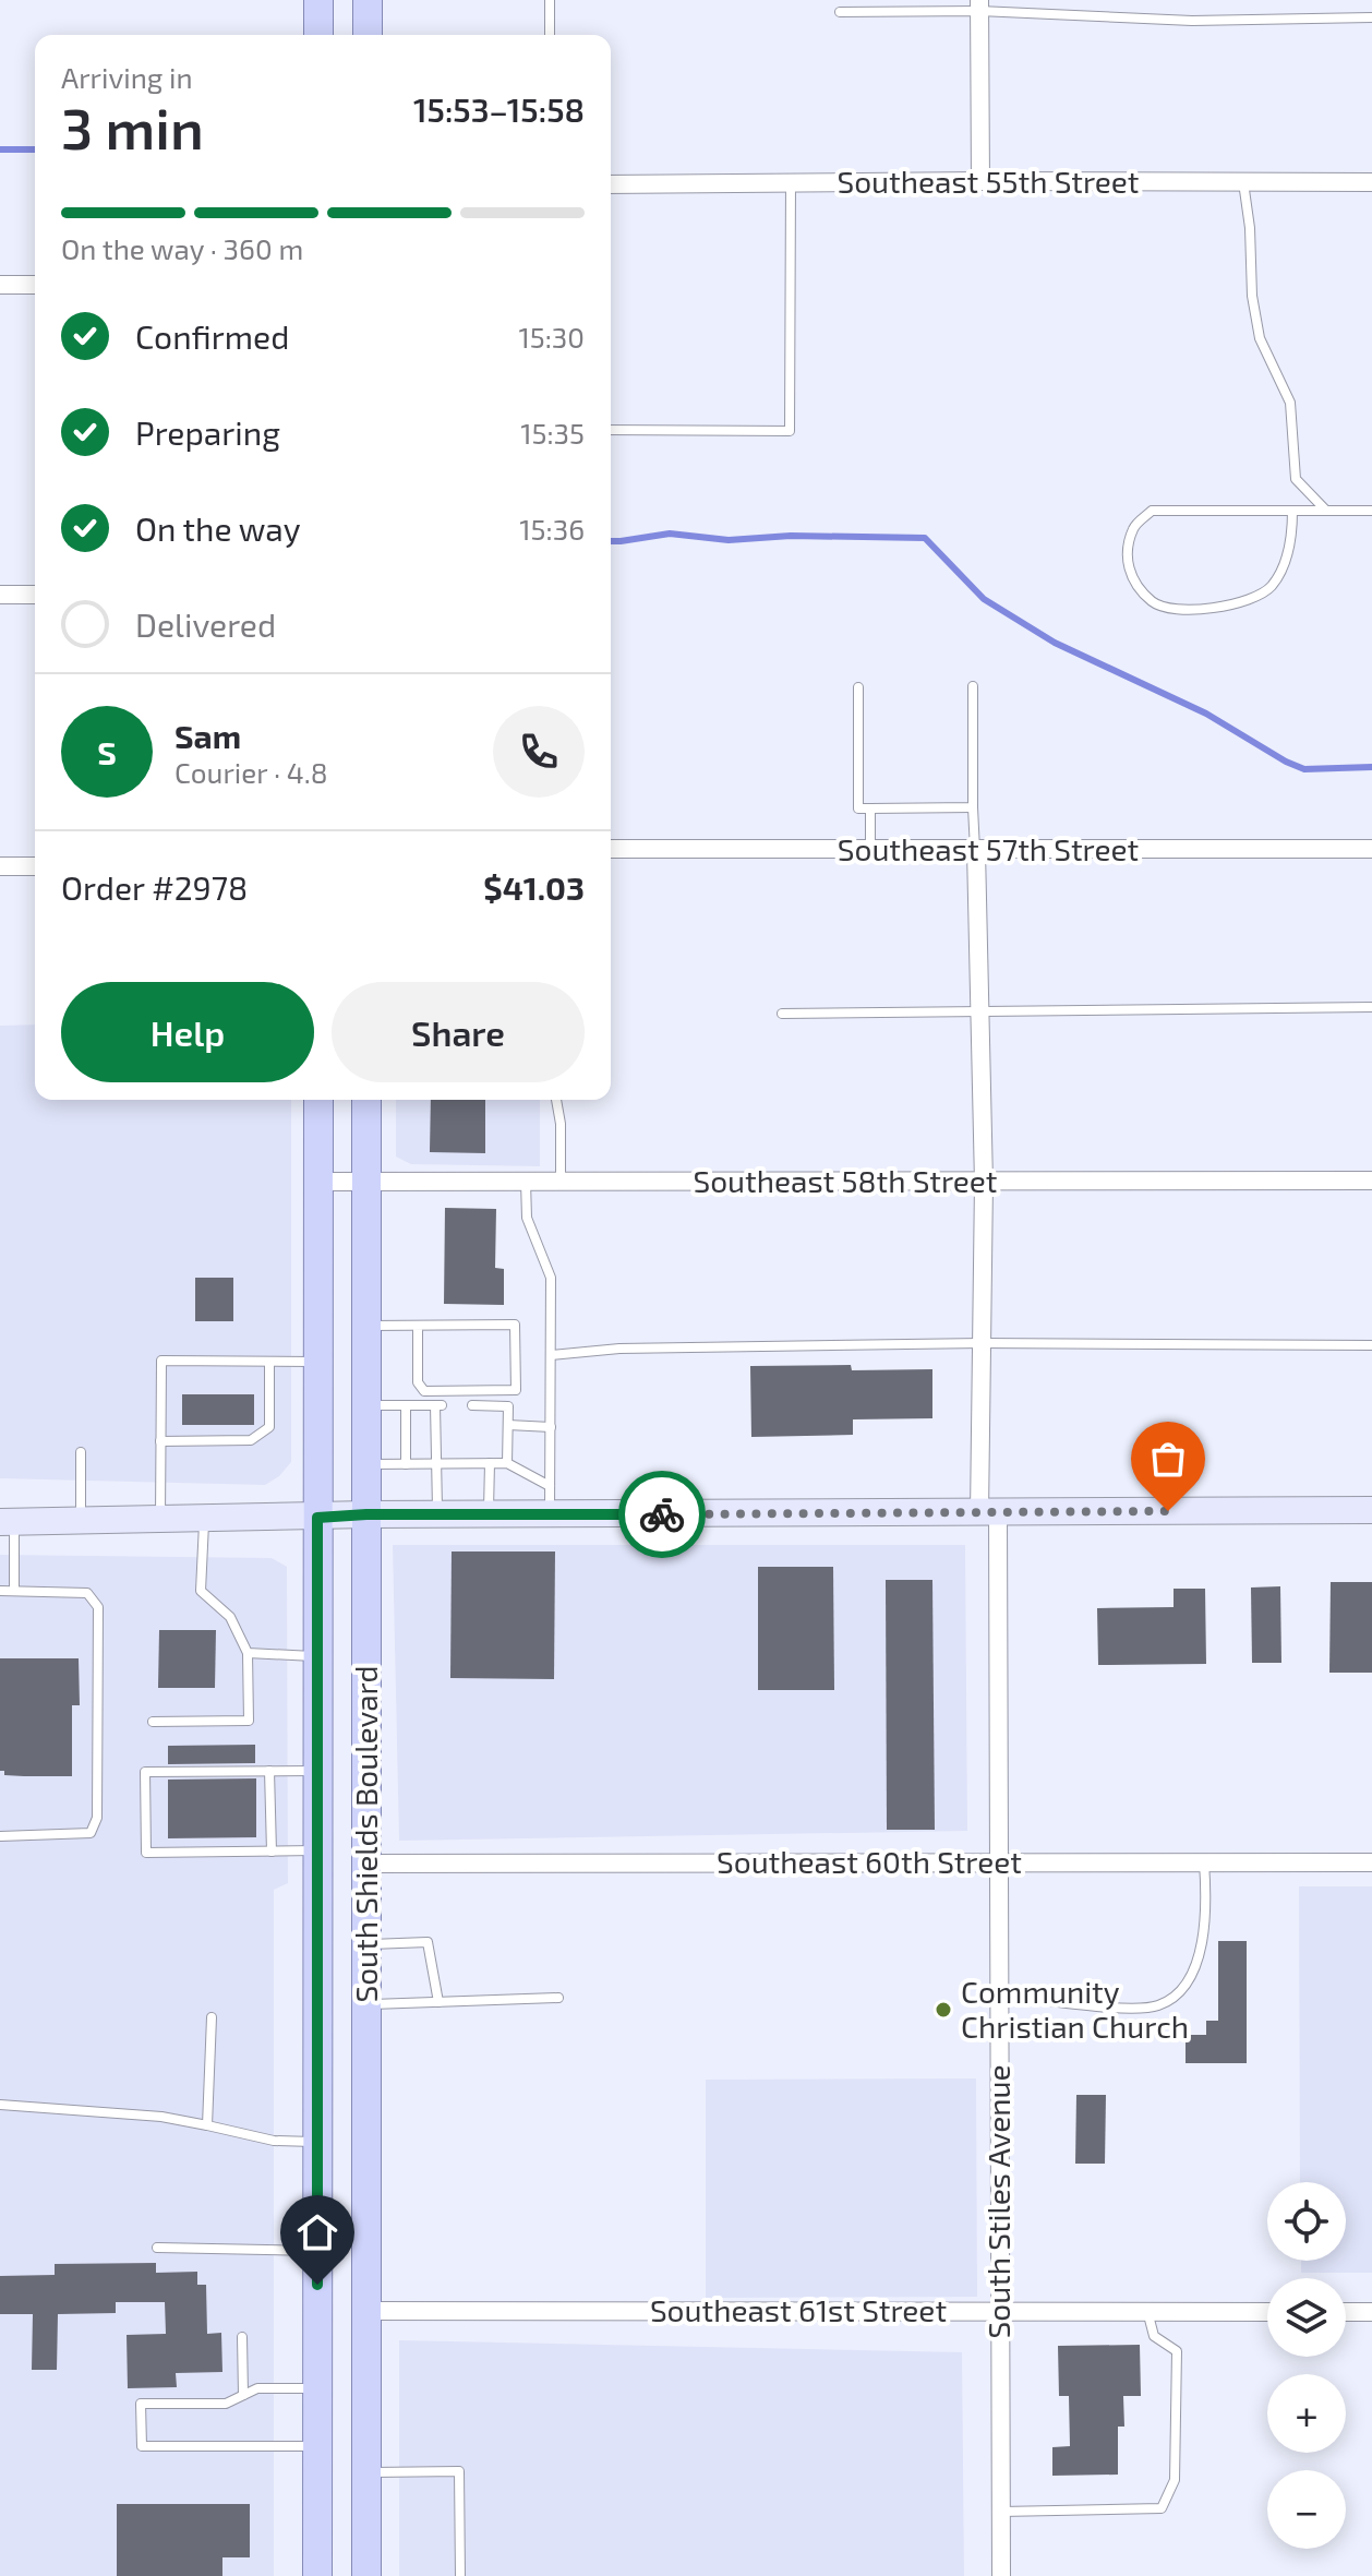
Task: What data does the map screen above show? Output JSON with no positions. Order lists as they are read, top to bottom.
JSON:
{
  "streets": {
    "main road": ["South Shields Boulevard"],
    "street": [
      "Southeast 55th Street",
      "Southeast 57th Street",
      "Southeast 58th Street",
      "Southeast 60th Street",
      "South Stiles Avenue",
      "Southeast 61st Street"
    ]
  },
  "crossings": [
    ["Southeast 57th Street", "South Stiles Avenue"],
    ["Southeast 58th Street", "South Shields Boulevard"],
    ["Southeast 58th Street", "South Stiles Avenue"],
    ["South Shields Boulevard", "Southeast 60th Street"],
    ["South Shields Boulevard", "Southeast 61st Street"],
    ["Southeast 60th Street", "South Stiles Avenue"],
    ["South Stiles Avenue", "Southeast 61st Street"]
  ],
  "places": ["Community Christian Church"],
  "page": {
    "heading": ["3 min", "Arriving in", "15:53–15:58"],
    "panel": [
      "Sam",
      "Courier · 4.8",
      "Order #2978",
      "$41.03"
    ],
    "bar": "On the way · 360 m",
    "list": [
      ["Confirmed", "15:30"],
      ["Preparing", "15:35"],
      ["On the way", "15:36"],
      "Delivered"
    ],
    "round": "S",
    "buttons": ["Help", "Share"],
    "map_buttons": ["+", "−"]
  }
}
